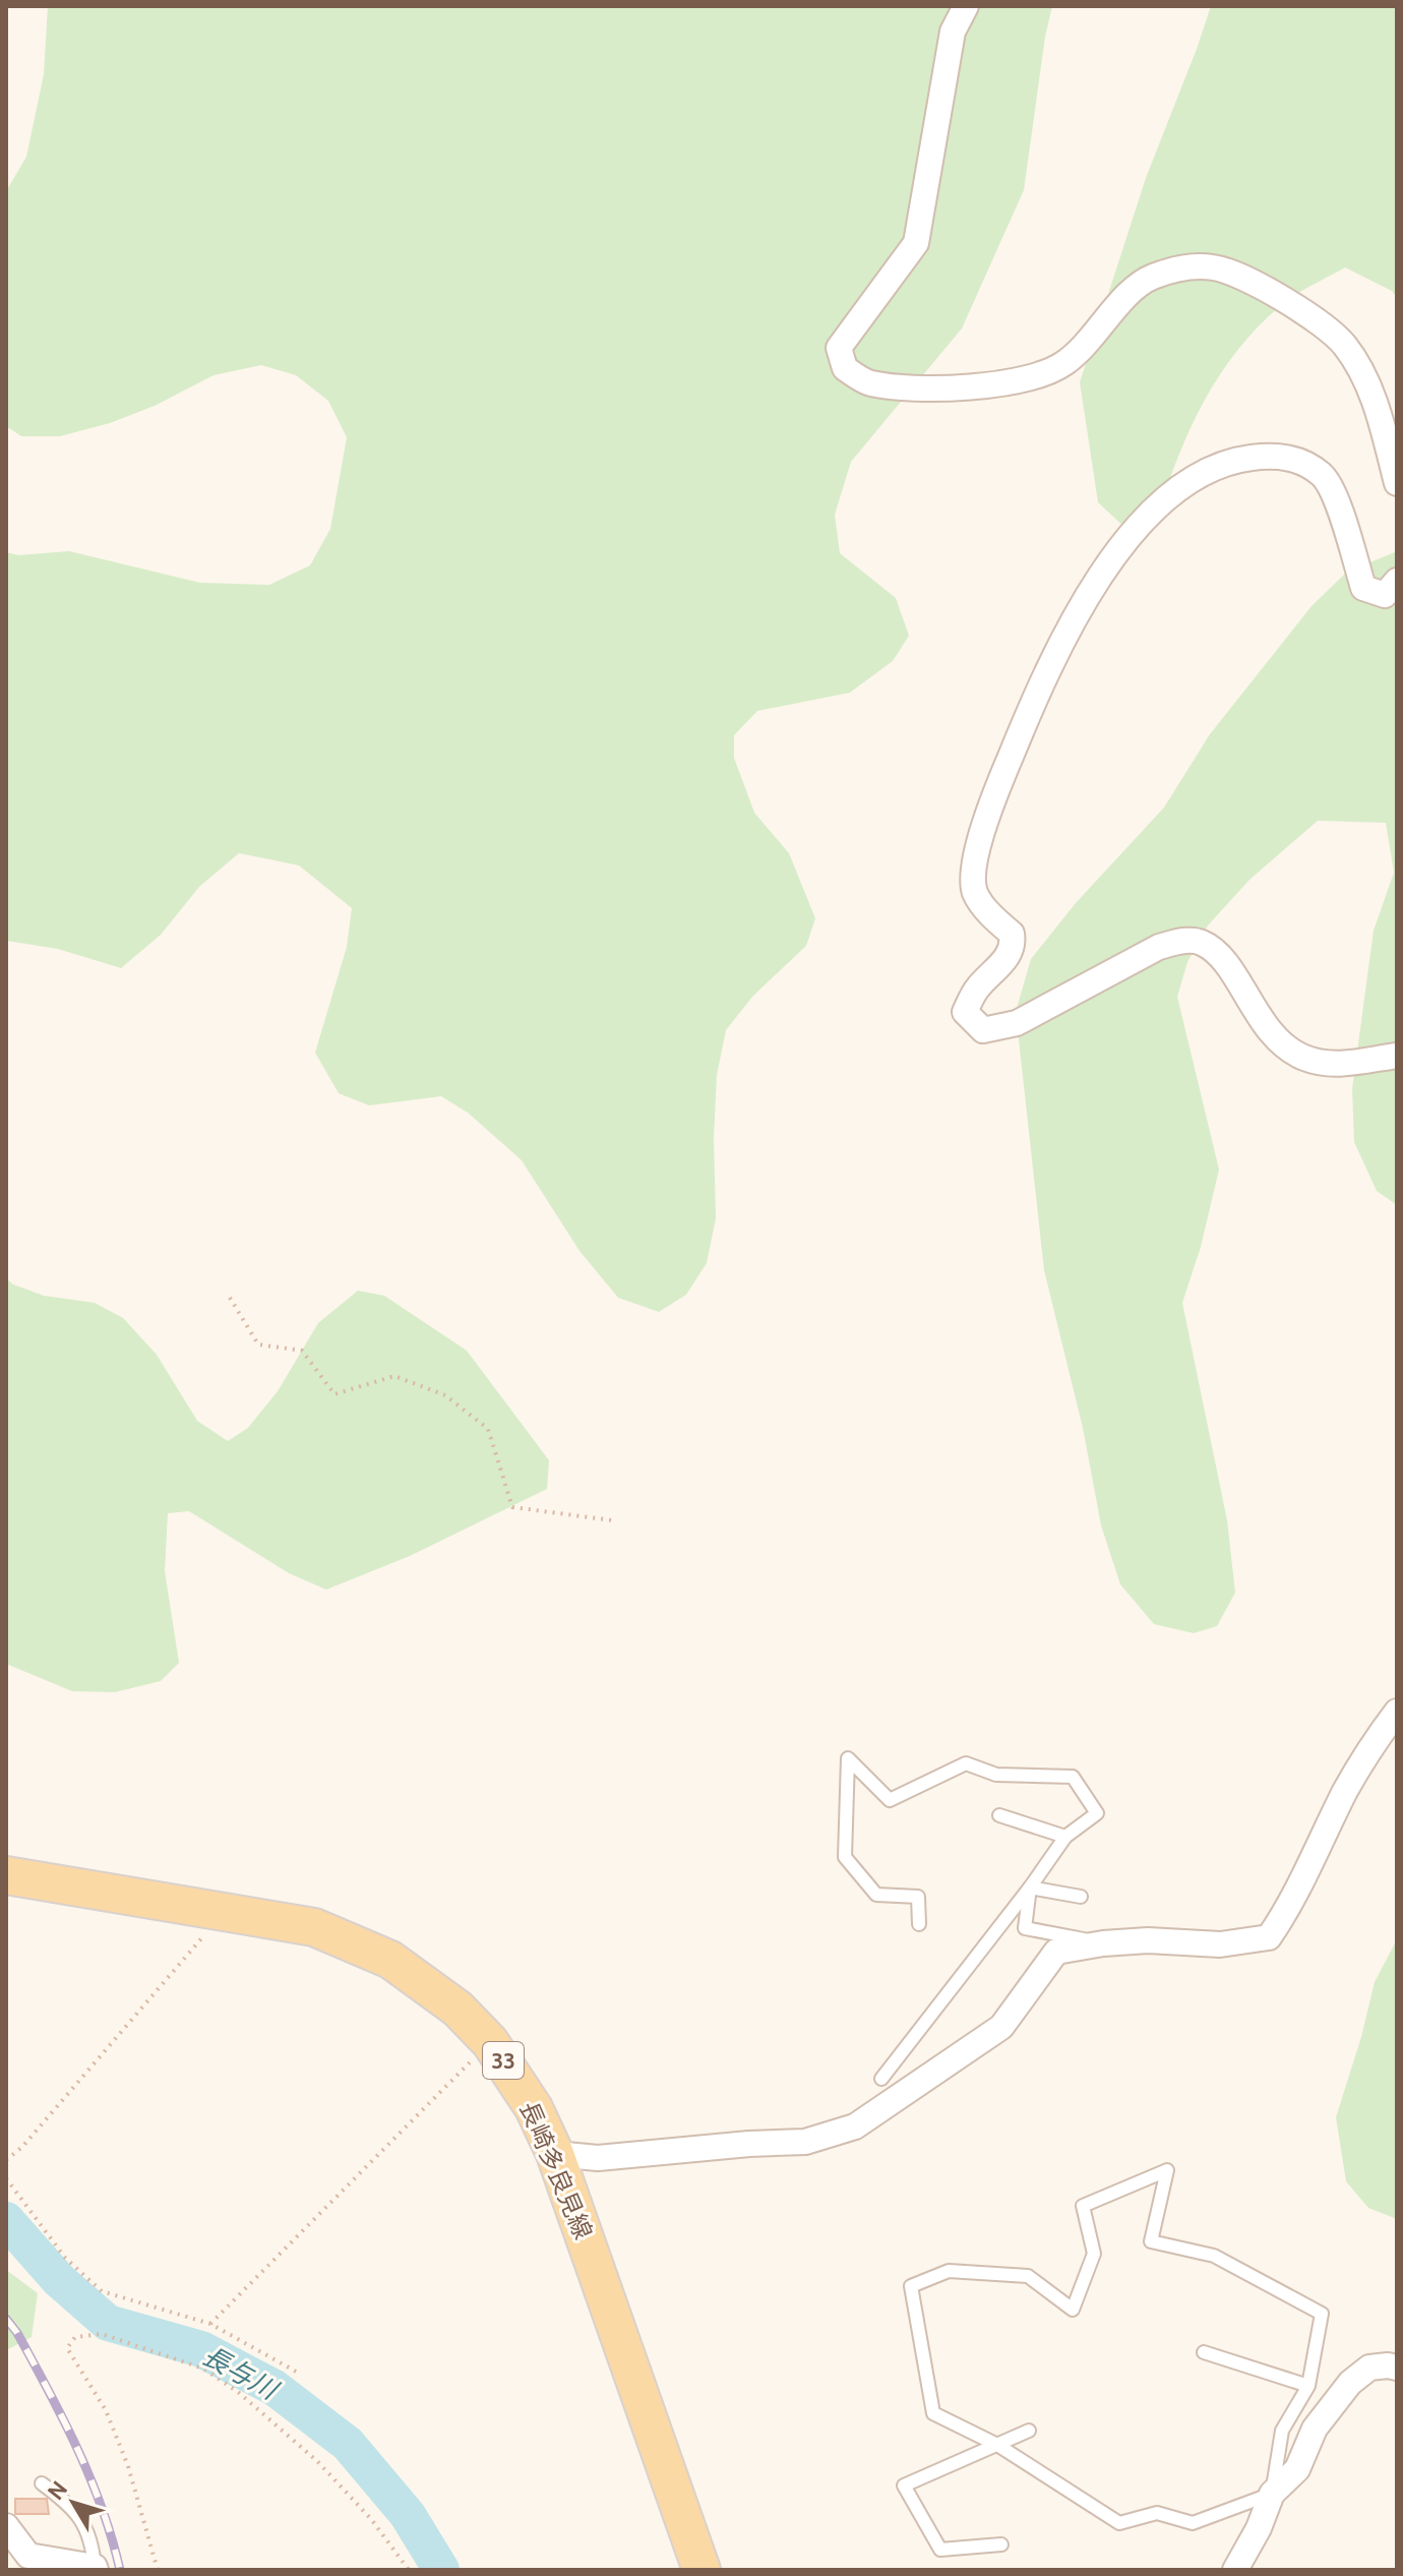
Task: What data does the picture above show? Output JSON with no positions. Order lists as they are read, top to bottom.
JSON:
{
  "streets": {
    "main road": ["33", "長崎多良見線"]
  },
  "water": ["長与川"],
  "north": "top left"
}
